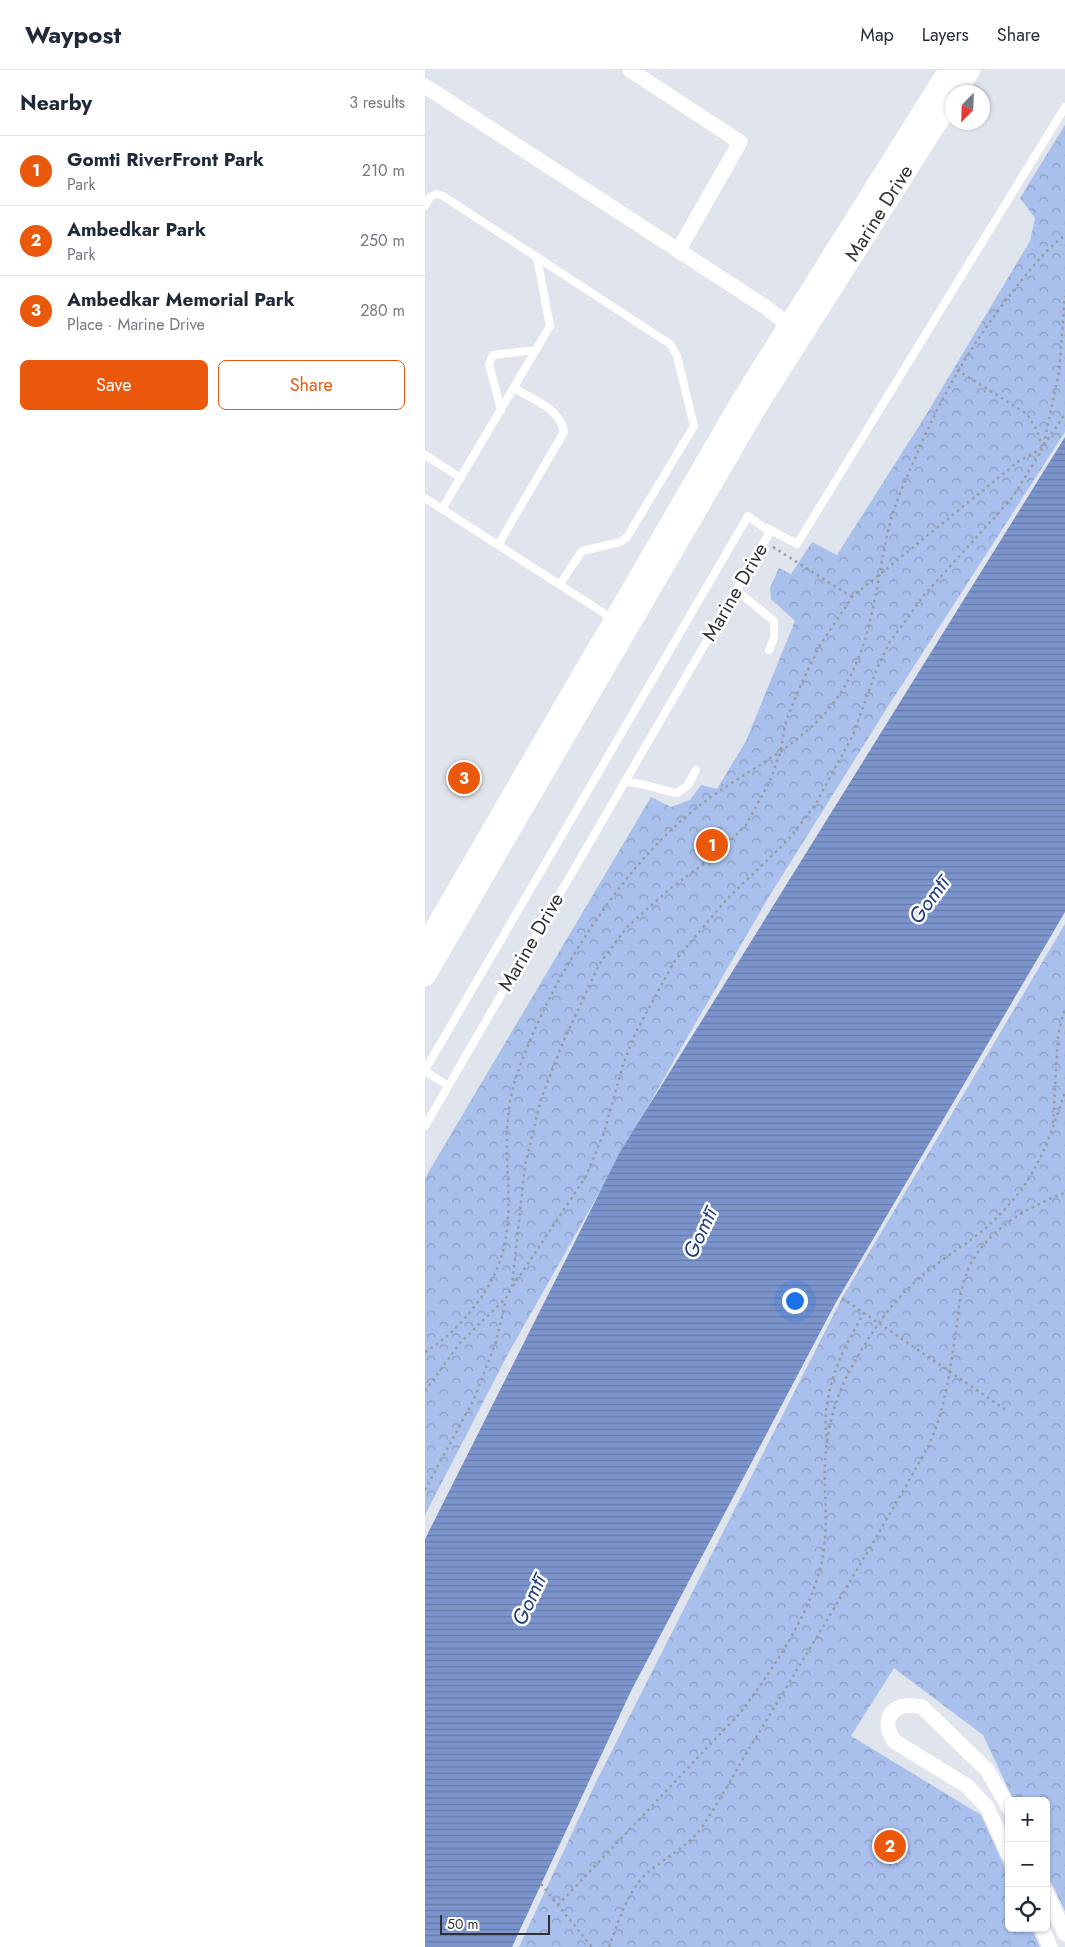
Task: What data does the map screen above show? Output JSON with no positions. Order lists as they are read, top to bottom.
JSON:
{
  "streets": {
    "street": ["Marine Drive"]
  },
  "water": ["Gomtī"],
  "scale_bar": "50 m",
  "north": "bottom left",
  "page": {
    "header": "Waypost",
    "nav": ["Map", "Layers", "Share"],
    "heading": ["Nearby", "3 results"],
    "list": [
      {
        "mark": "1",
        "name": "Gomti RiverFront Park",
        "note": "Park",
        "value": "210 m"
      },
      {
        "mark": "2",
        "name": "Ambedkar Park",
        "note": "Park",
        "value": "250 m"
      },
      {
        "mark": "3",
        "name": "Ambedkar Memorial Park",
        "note": "Place · Marine Drive",
        "value": "280 m"
      }
    ],
    "buttons": ["Save", "Share"],
    "pins": ["3", "1", "2"],
    "map_buttons": ["+", "−"],
    "scale": "50 m"
  }
}
